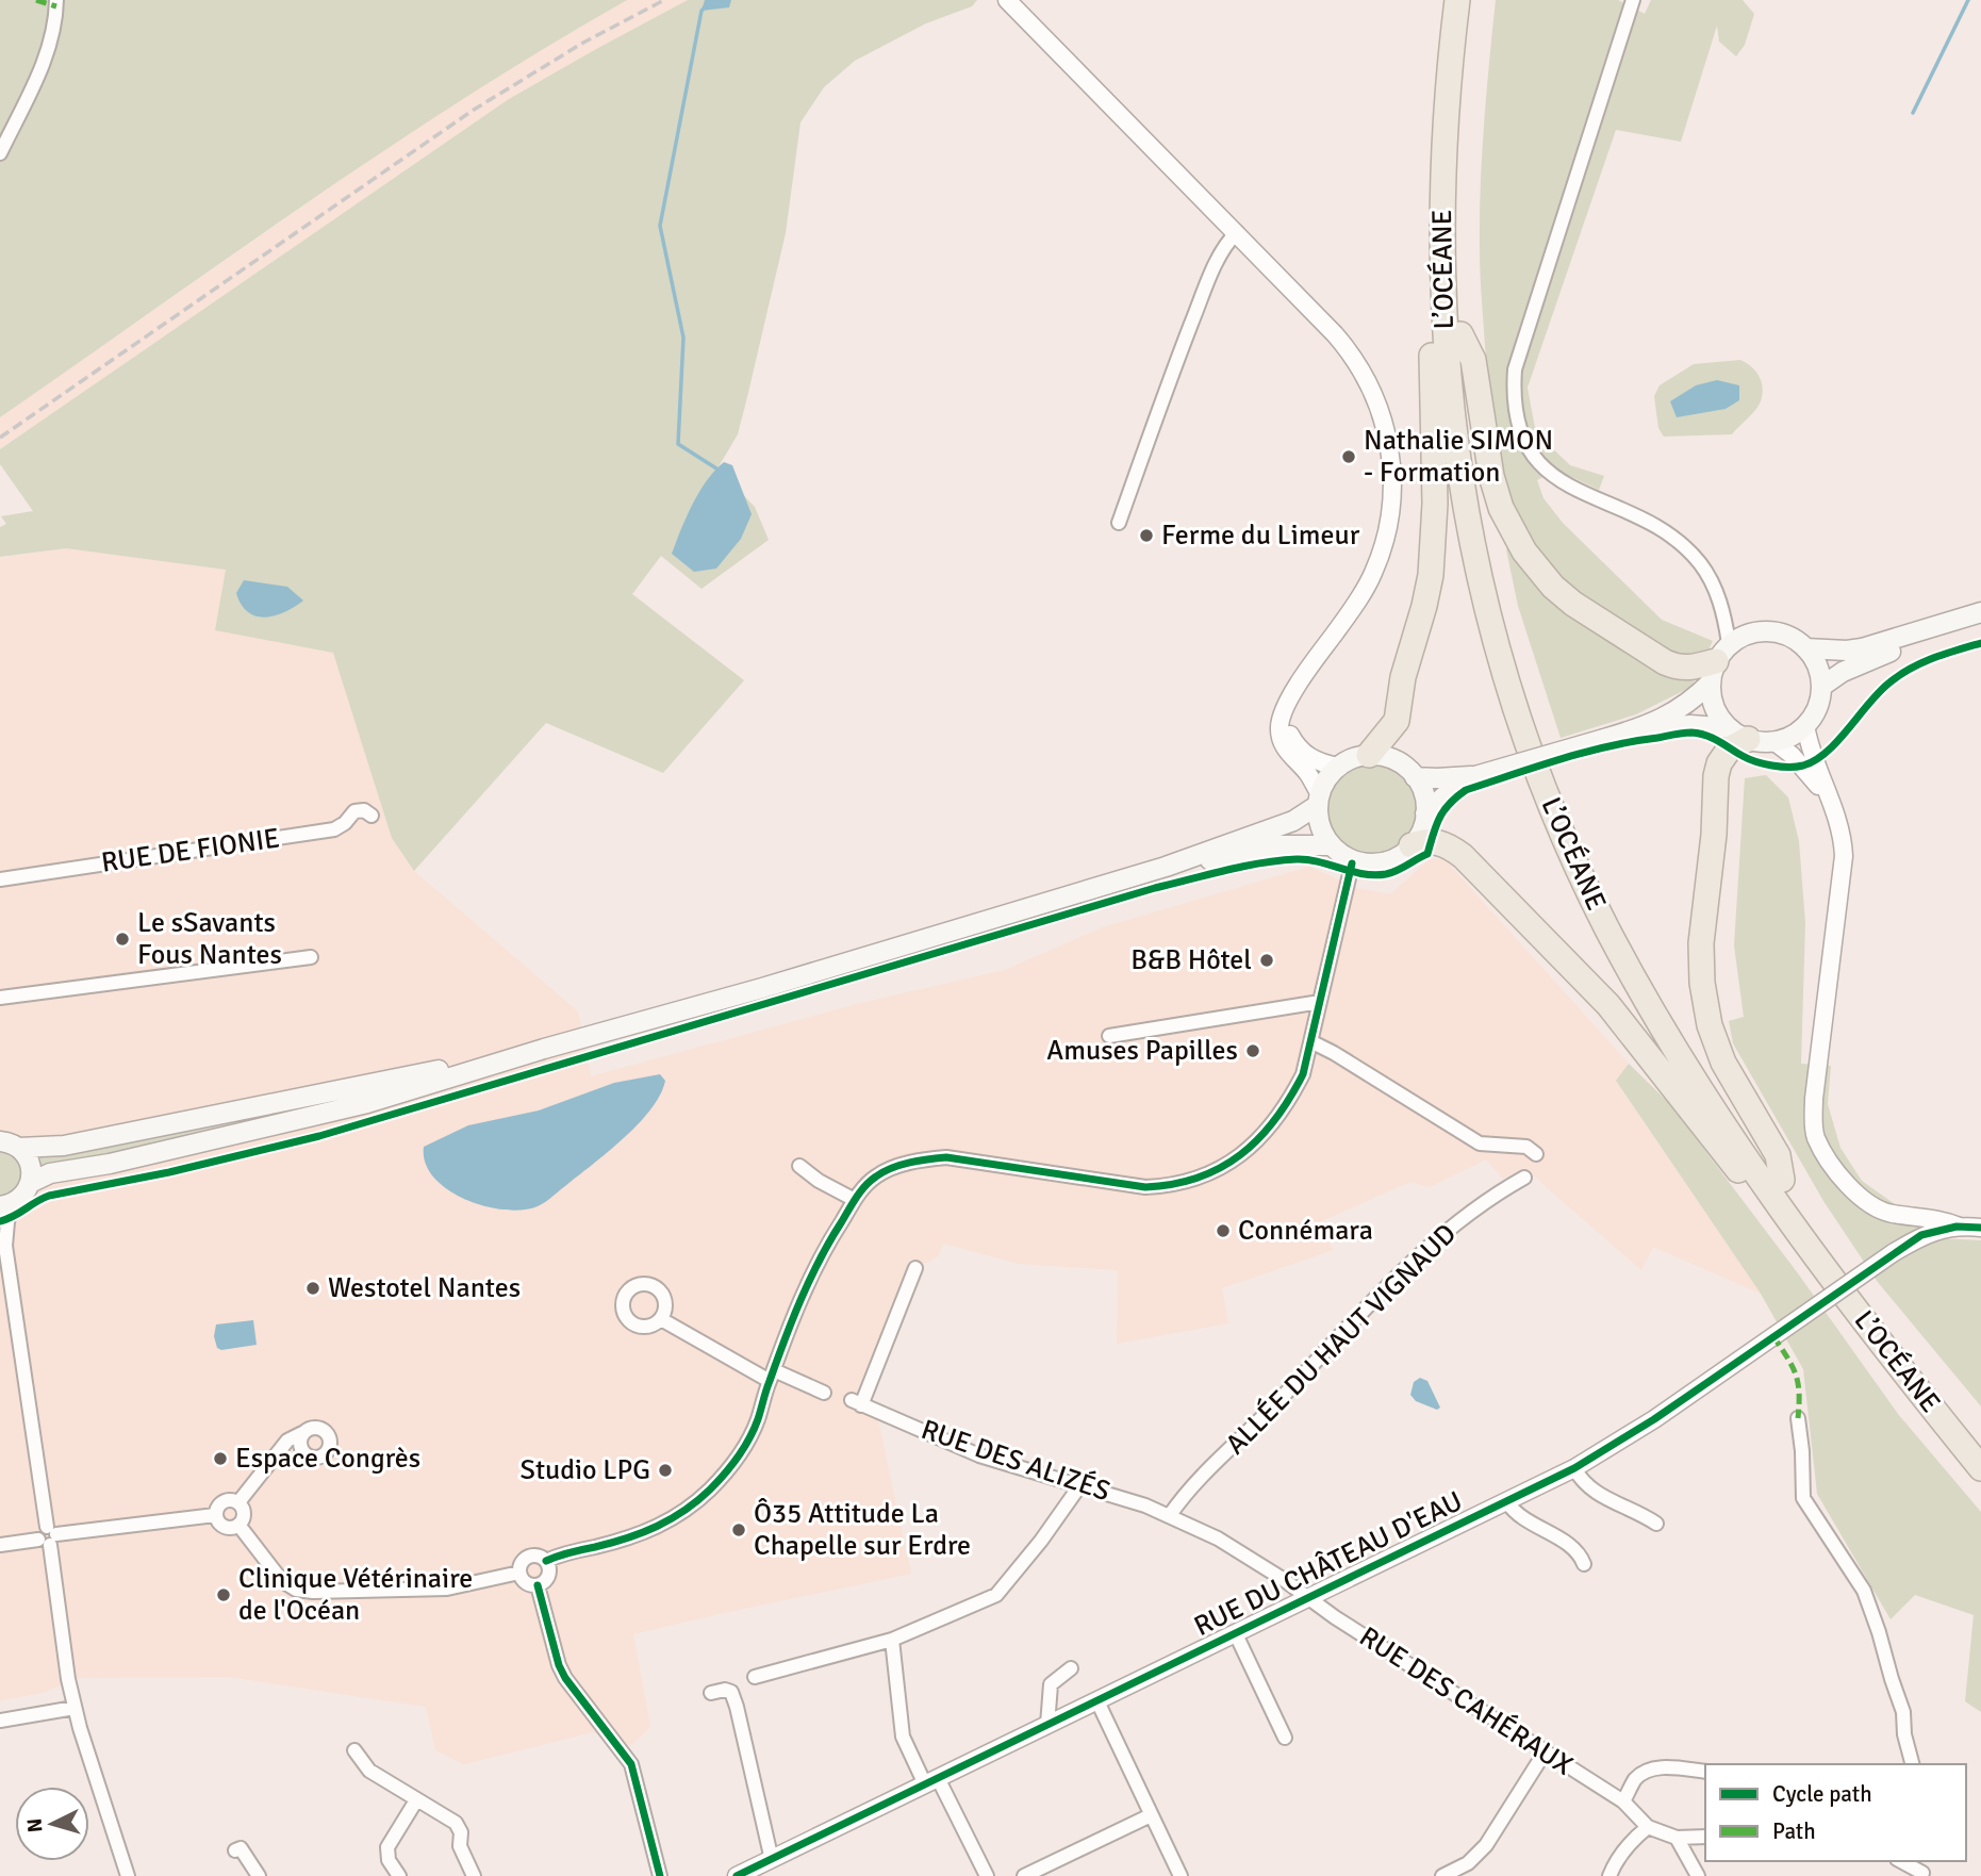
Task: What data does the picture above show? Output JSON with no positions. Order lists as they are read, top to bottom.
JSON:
{
  "streets": {
    "highway": ["L’OCÉANE"],
    "street": [
      "RUE DE FIONIE",
      "ALLÉE DU HAUT VIGNAUD",
      "RUE DES ALIZÉS",
      "RUE DU CHÂTEAU D'EAU",
      "RUE DES CAHÉRAUX"
    ]
  },
  "crossings": [
    ["ALLÉE DU HAUT VIGNAUD", "RUE DES ALIZÉS"],
    ["RUE DES ALIZÉS", "RUE DU CHÂTEAU D'EAU"],
    ["RUE DES ALIZÉS", "RUE DES CAHÉRAUX"],
    ["RUE DU CHÂTEAU D'EAU", "RUE DES CAHÉRAUX"]
  ],
  "places": [
    "Nathalie SIMON - Formation",
    "Ferme du Limeur",
    "Le sSavants Fous Nantes",
    "B&B Hôtel",
    "Amuses Papilles",
    "Connémara",
    "Westotel Nantes",
    "Espace Congrès",
    "Studio LPG",
    "Ô35 Attitude La Chapelle sur Erdre",
    "Clinique Vétérinaire de l'Océan"
  ],
  "legend": ["Cycle path", "Path"],
  "north": "left"
}
